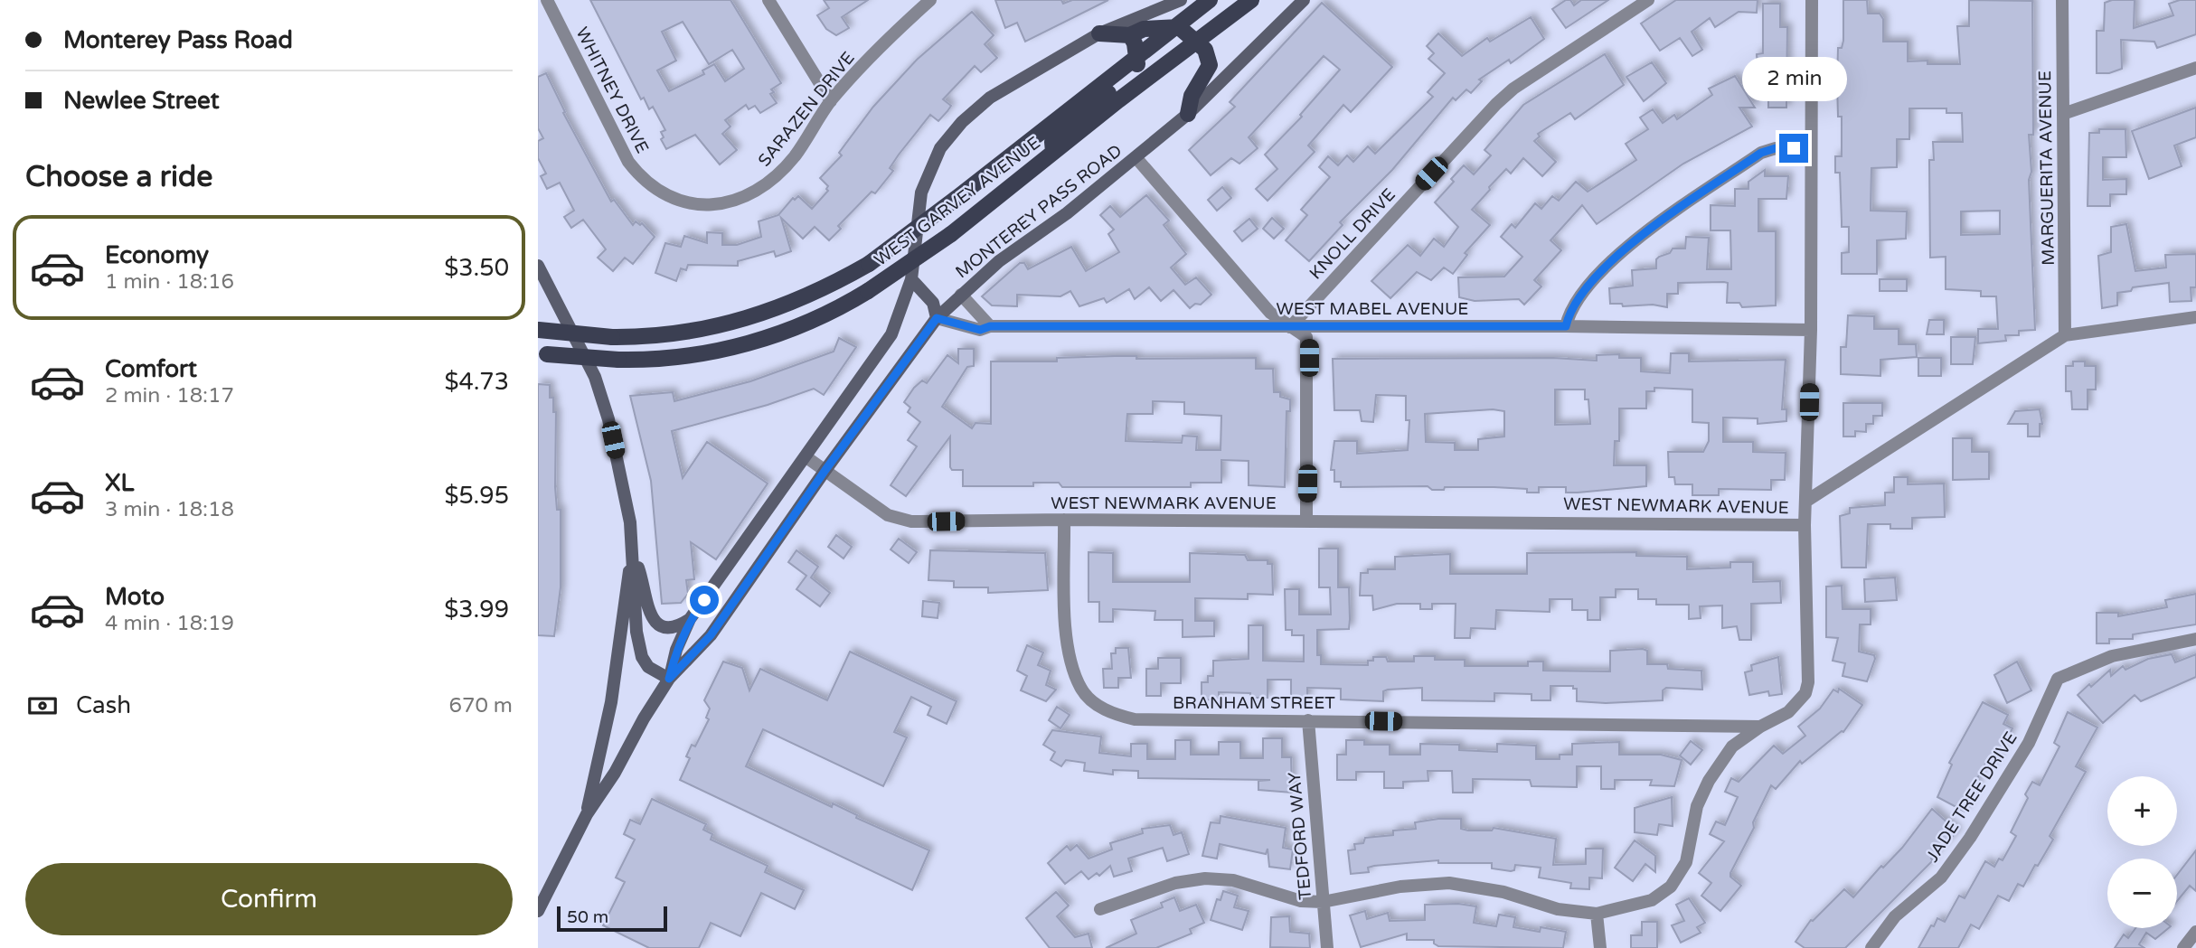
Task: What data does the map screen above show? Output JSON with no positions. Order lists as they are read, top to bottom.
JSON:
{
  "streets": {
    "main road": ["WEST GARVEY AVENUE", "MONTEREY PASS ROAD"],
    "street": [
      "WHITNEY DRIVE",
      "SARAZEN DRIVE",
      "MARGUERITA AVENUE",
      "KNOLL DRIVE",
      "WEST MABEL AVENUE",
      "WEST NEWMARK AVENUE",
      "BRANHAM STREET",
      "JADE TREE DRIVE",
      "TEDFORD WAY"
    ]
  },
  "crossings": [
    ["WHITNEY DRIVE", "SARAZEN DRIVE"],
    ["MARGUERITA AVENUE", "WEST NEWMARK AVENUE"],
    ["MONTEREY PASS ROAD", "WEST MABEL AVENUE"],
    ["MONTEREY PASS ROAD", "WEST NEWMARK AVENUE"],
    ["KNOLL DRIVE", "WEST MABEL AVENUE"],
    ["WEST NEWMARK AVENUE", "BRANHAM STREET"],
    ["BRANHAM STREET", "TEDFORD WAY"]
  ],
  "scale_bar": "50 m",
  "page": {
    "banner": ["Monterey Pass Road", "Newlee Street"],
    "bubble": "2 min",
    "heading": "Choose a ride",
    "list": [
      {
        "name": "Economy",
        "note": "1 min · 18:16",
        "value": "$3.50"
      },
      {
        "name": "Comfort",
        "note": "2 min · 18:17",
        "value": "$4.73"
      },
      {
        "name": "XL",
        "note": "3 min · 18:18",
        "value": "$5.95"
      },
      {
        "name": "Moto",
        "note": "4 min · 18:19",
        "value": "$3.99"
      }
    ],
    "pay": ["Cash", "670 m"],
    "map_buttons": ["+", "−"],
    "buttons": "Confirm",
    "scale": "50 m"
  }
}
